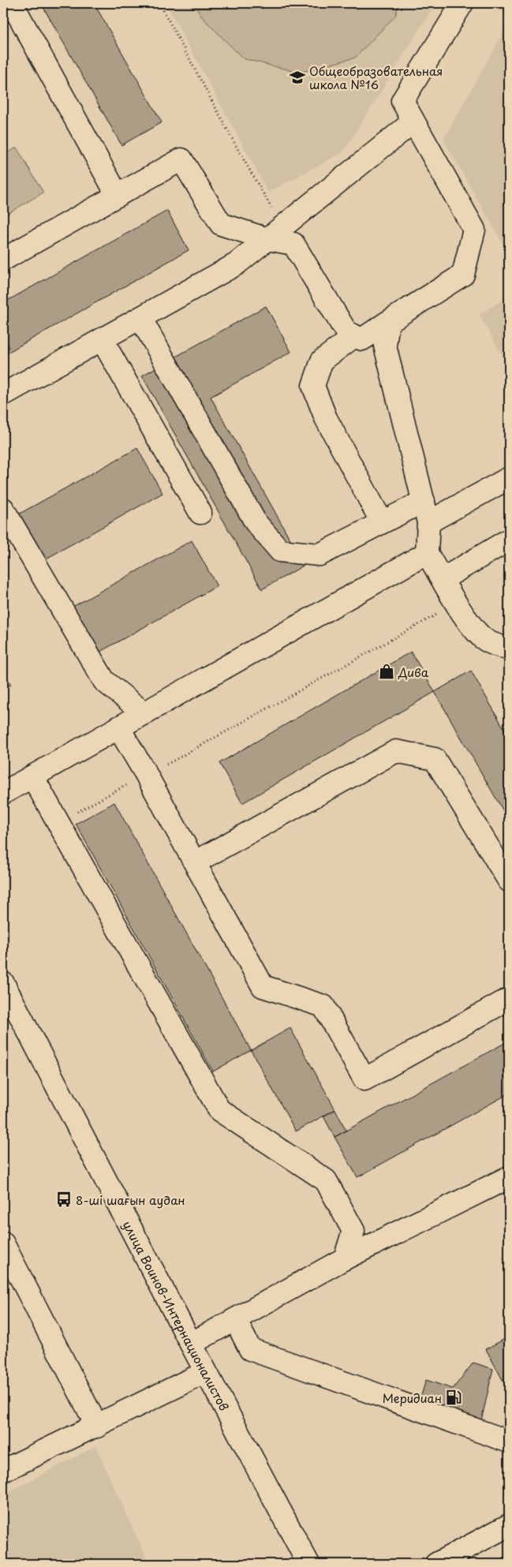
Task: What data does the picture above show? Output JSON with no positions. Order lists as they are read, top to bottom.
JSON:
{
  "streets": {
    "street": ["улица Воинов-Интернационалистов"]
  },
  "places": {
    "school or university": ["Общеобразовательная школа №16"],
    "shop": ["Дива"],
    "bus stop": ["8-ші шағын аудан"],
    "fuel station": ["Меридиан"]
  }
}
